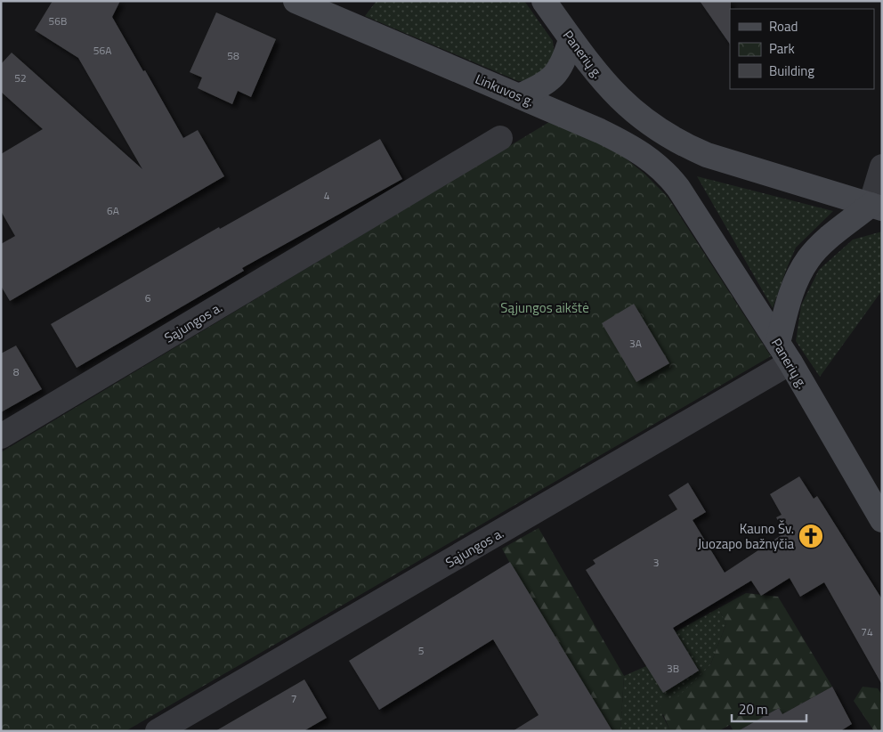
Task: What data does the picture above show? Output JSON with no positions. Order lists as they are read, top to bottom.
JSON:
{
  "streets": {
    "street": ["Panerių g.", "Linkuvos g.", "Sąjungos a."]
  },
  "crossings": [
    ["Panerių g.", "Linkuvos g."],
    ["Panerių g.", "Sąjungos a."]
  ],
  "parks": ["Sąjungos aikštė"],
  "places": {
    "church": ["Kauno Šv. Juozapo bažnyčia"]
  },
  "house_numbers": [
    "56B",
    "56A",
    "58",
    "52",
    "4",
    "6A",
    "6",
    "3A",
    "8",
    "3",
    "74",
    "5",
    "3B",
    "7"
  ],
  "legend": ["Road", "Park", "Building"],
  "scale_bar": "20 m"
}
